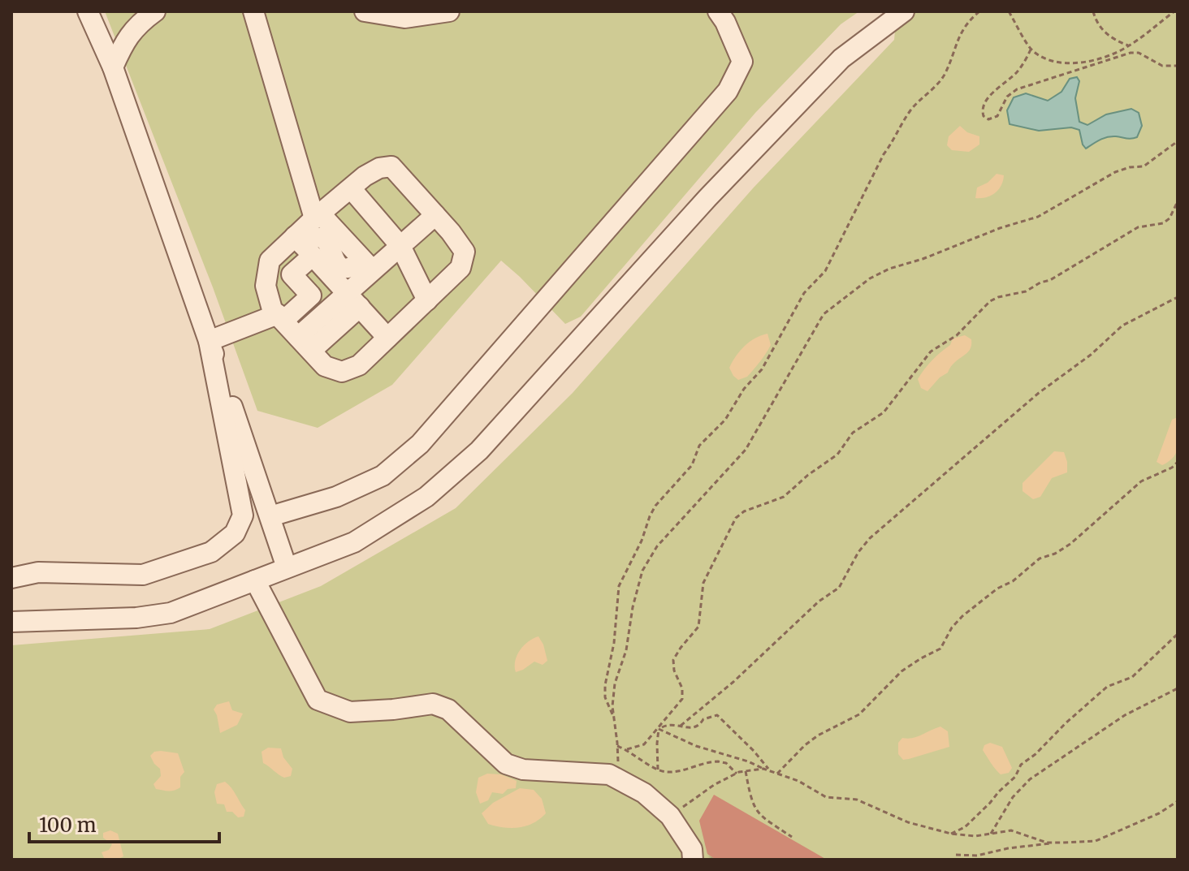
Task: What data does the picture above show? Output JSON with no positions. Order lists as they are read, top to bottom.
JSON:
{
  "scale_bar": "100 m"
}
